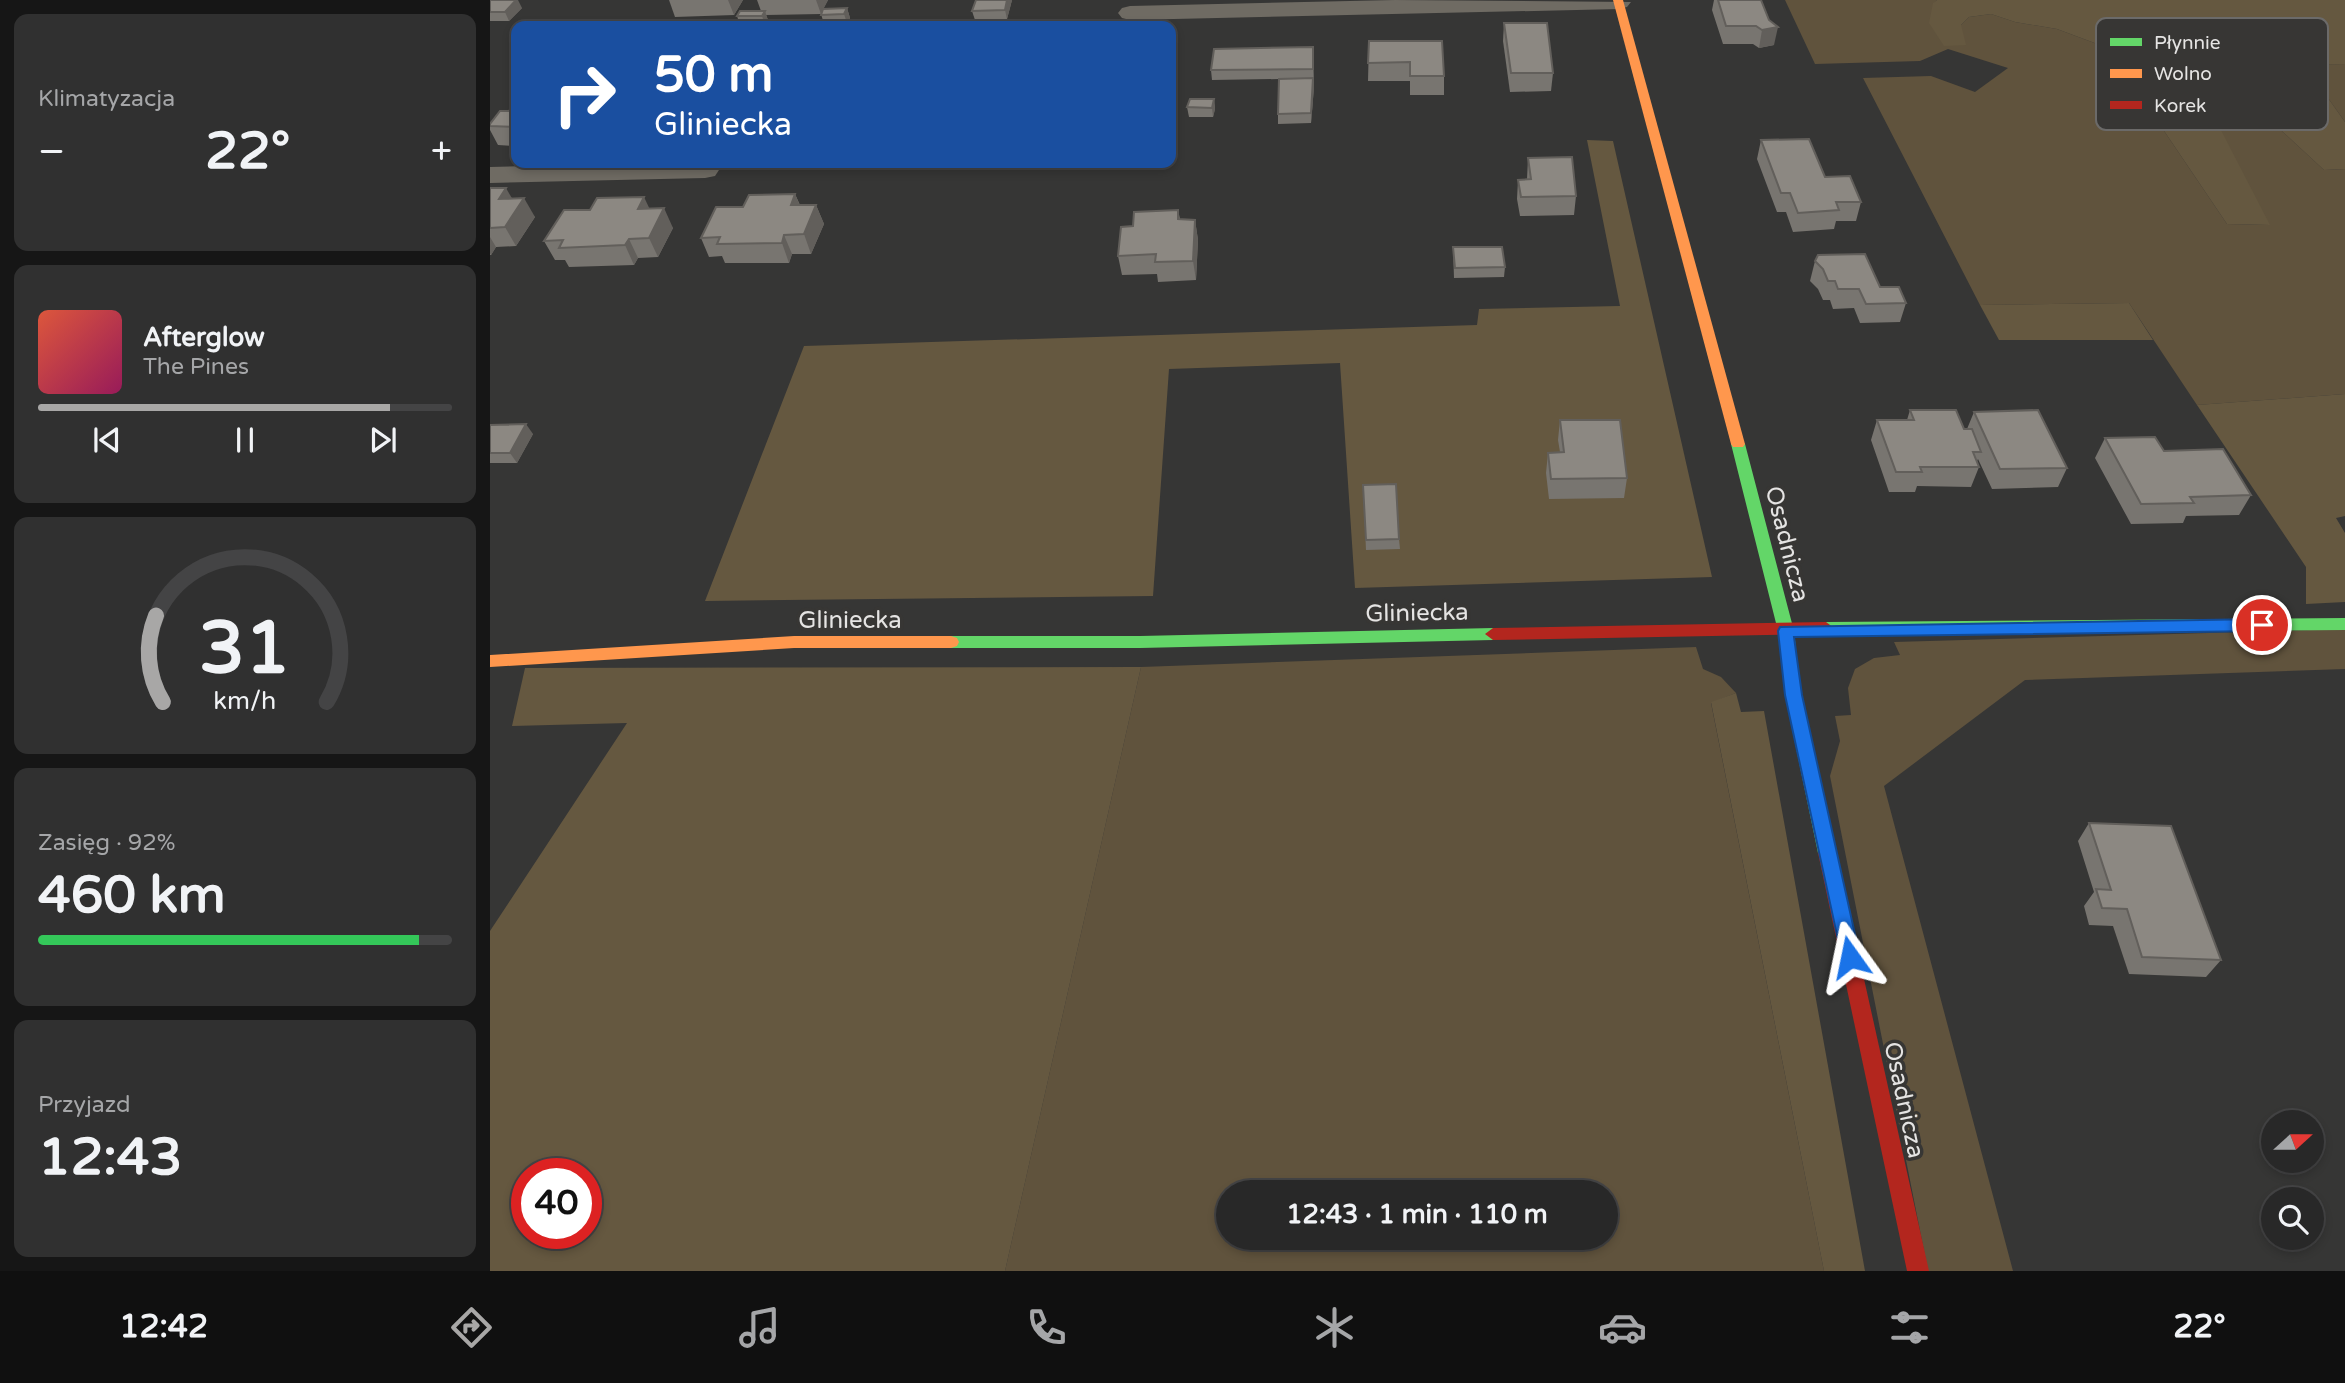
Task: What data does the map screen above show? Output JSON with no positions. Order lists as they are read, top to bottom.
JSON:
{
  "streets": {
    "street": ["Osadnicza", "Gliniecka"]
  },
  "crossings": [
    ["Osadnicza", "Gliniecka"]
  ],
  "legend": ["Płynnie", "Wolno", "Korek"],
  "north": "right",
  "page": {
    "tile": [
      "Klimatyzacja",
      ["Zasięg · 92%", "460 km"],
      ["Przyjazd", "12:43"]
    ],
    "turn": ["50 m", "Gliniecka"],
    "heat": ["−", "22°", "+"],
    "song": ["Afterglow", "The Pines"],
    "limit": "40",
    "trip": "12:43 · 1 min · 110 m",
    "tabs": ["12:42", "22°"],
    "gauge": ["31", "km/h"]
  }
}
